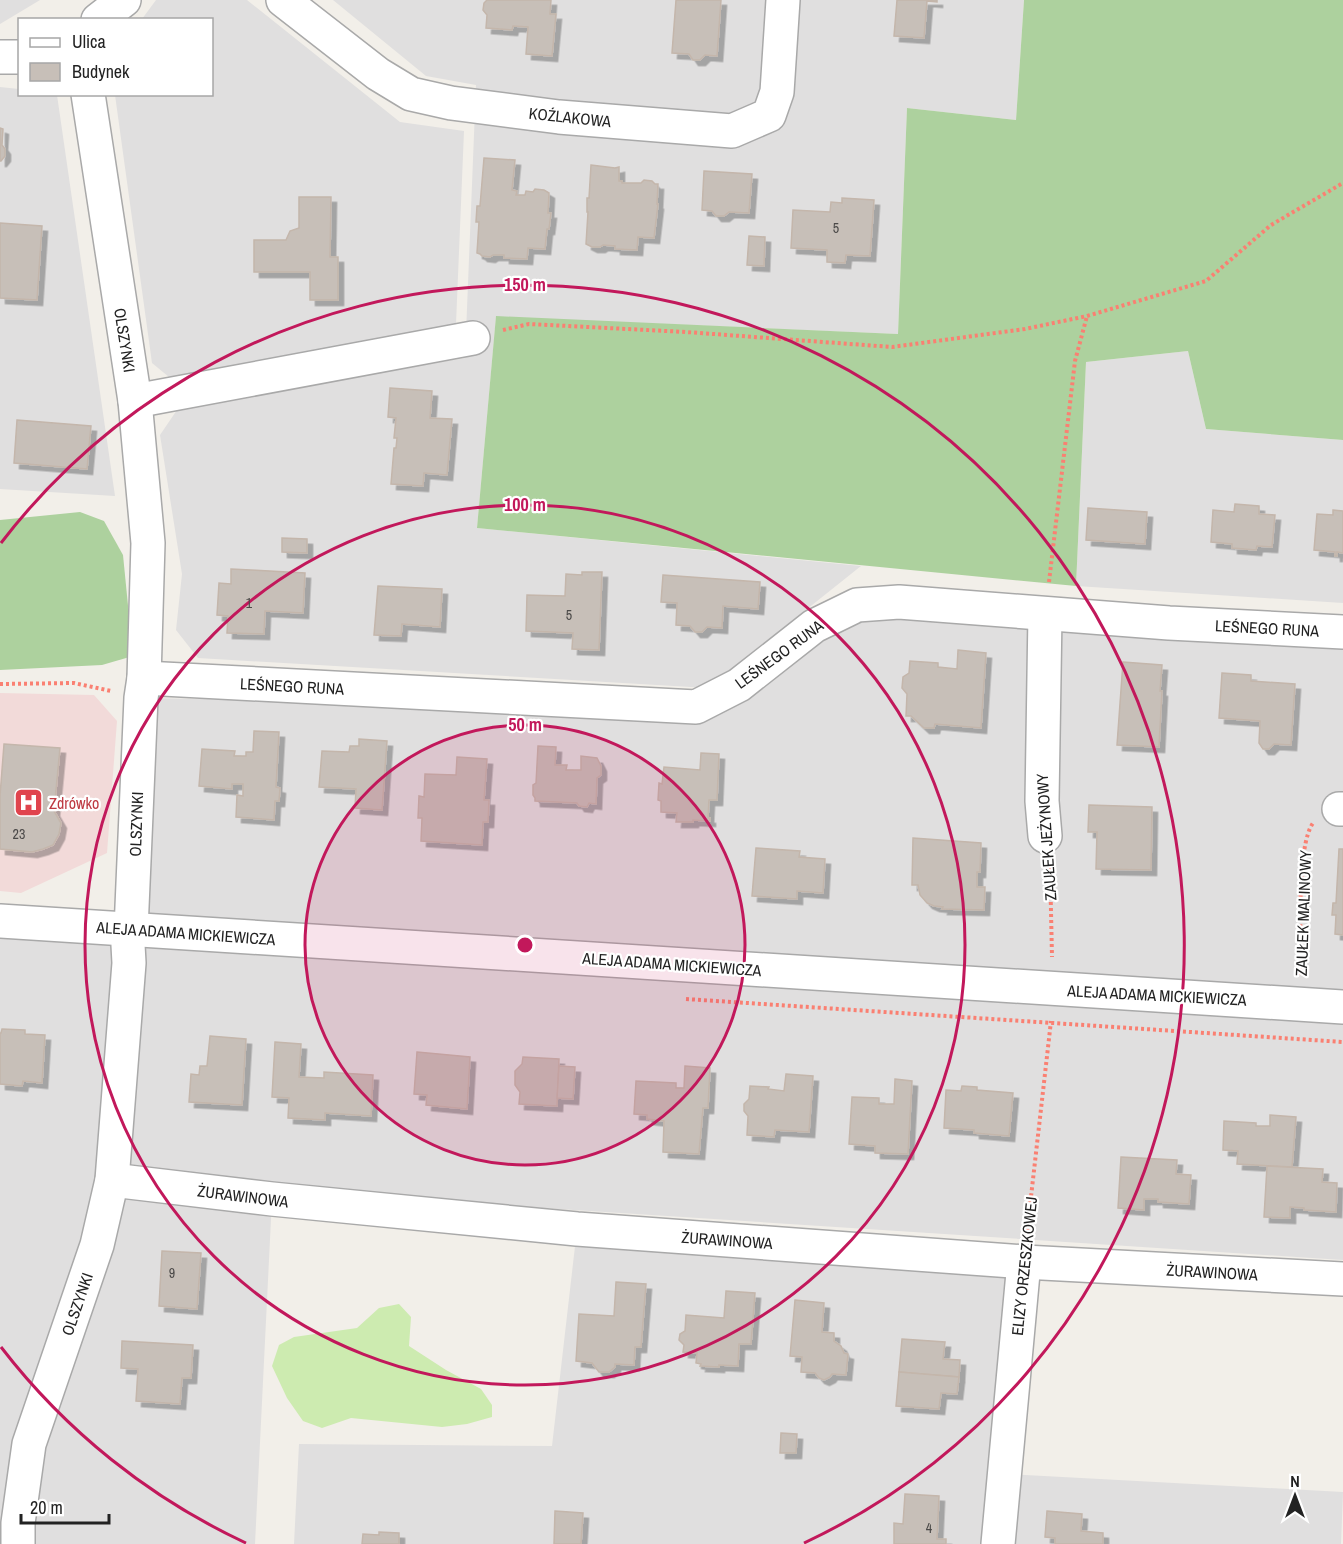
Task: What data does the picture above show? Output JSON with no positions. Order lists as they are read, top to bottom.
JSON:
{
  "streets": {
    "street": [
      "KOŹLAKOWA",
      "OLSZYNKI",
      "LEŚNEGO RUNA",
      "ZAUŁEK JEŻYNOWY",
      "ALEJA ADAMA MICKIEWICZA",
      "ŻURAWINOWA",
      "ELIZY ORZESZKOWEJ"
    ],
    "path": ["ZAUŁEK MALINOWY"]
  },
  "crossings": [
    ["OLSZYNKI", "LEŚNEGO RUNA"],
    ["OLSZYNKI", "ALEJA ADAMA MICKIEWICZA"],
    ["OLSZYNKI", "ŻURAWINOWA"],
    ["LEŚNEGO RUNA", "ZAUŁEK JEŻYNOWY"],
    ["ZAUŁEK JEŻYNOWY", "ALEJA ADAMA MICKIEWICZA"],
    ["ZAUŁEK JEŻYNOWY", "ELIZY ORZESZKOWEJ"],
    ["ZAUŁEK MALINOWY", "ALEJA ADAMA MICKIEWICZA"],
    ["ALEJA ADAMA MICKIEWICZA", "ELIZY ORZESZKOWEJ"],
    ["ŻURAWINOWA", "ELIZY ORZESZKOWEJ"]
  ],
  "places": {
    "hospital": ["Zdrówko"]
  },
  "house_numbers": [
    "5",
    "1",
    "5",
    "23",
    "9",
    "4"
  ],
  "legend": ["Ulica", "Budynek"],
  "scale_bar": "20 m",
  "north": "top",
  "rings": ["150 m", "100 m", "50 m"]
}
